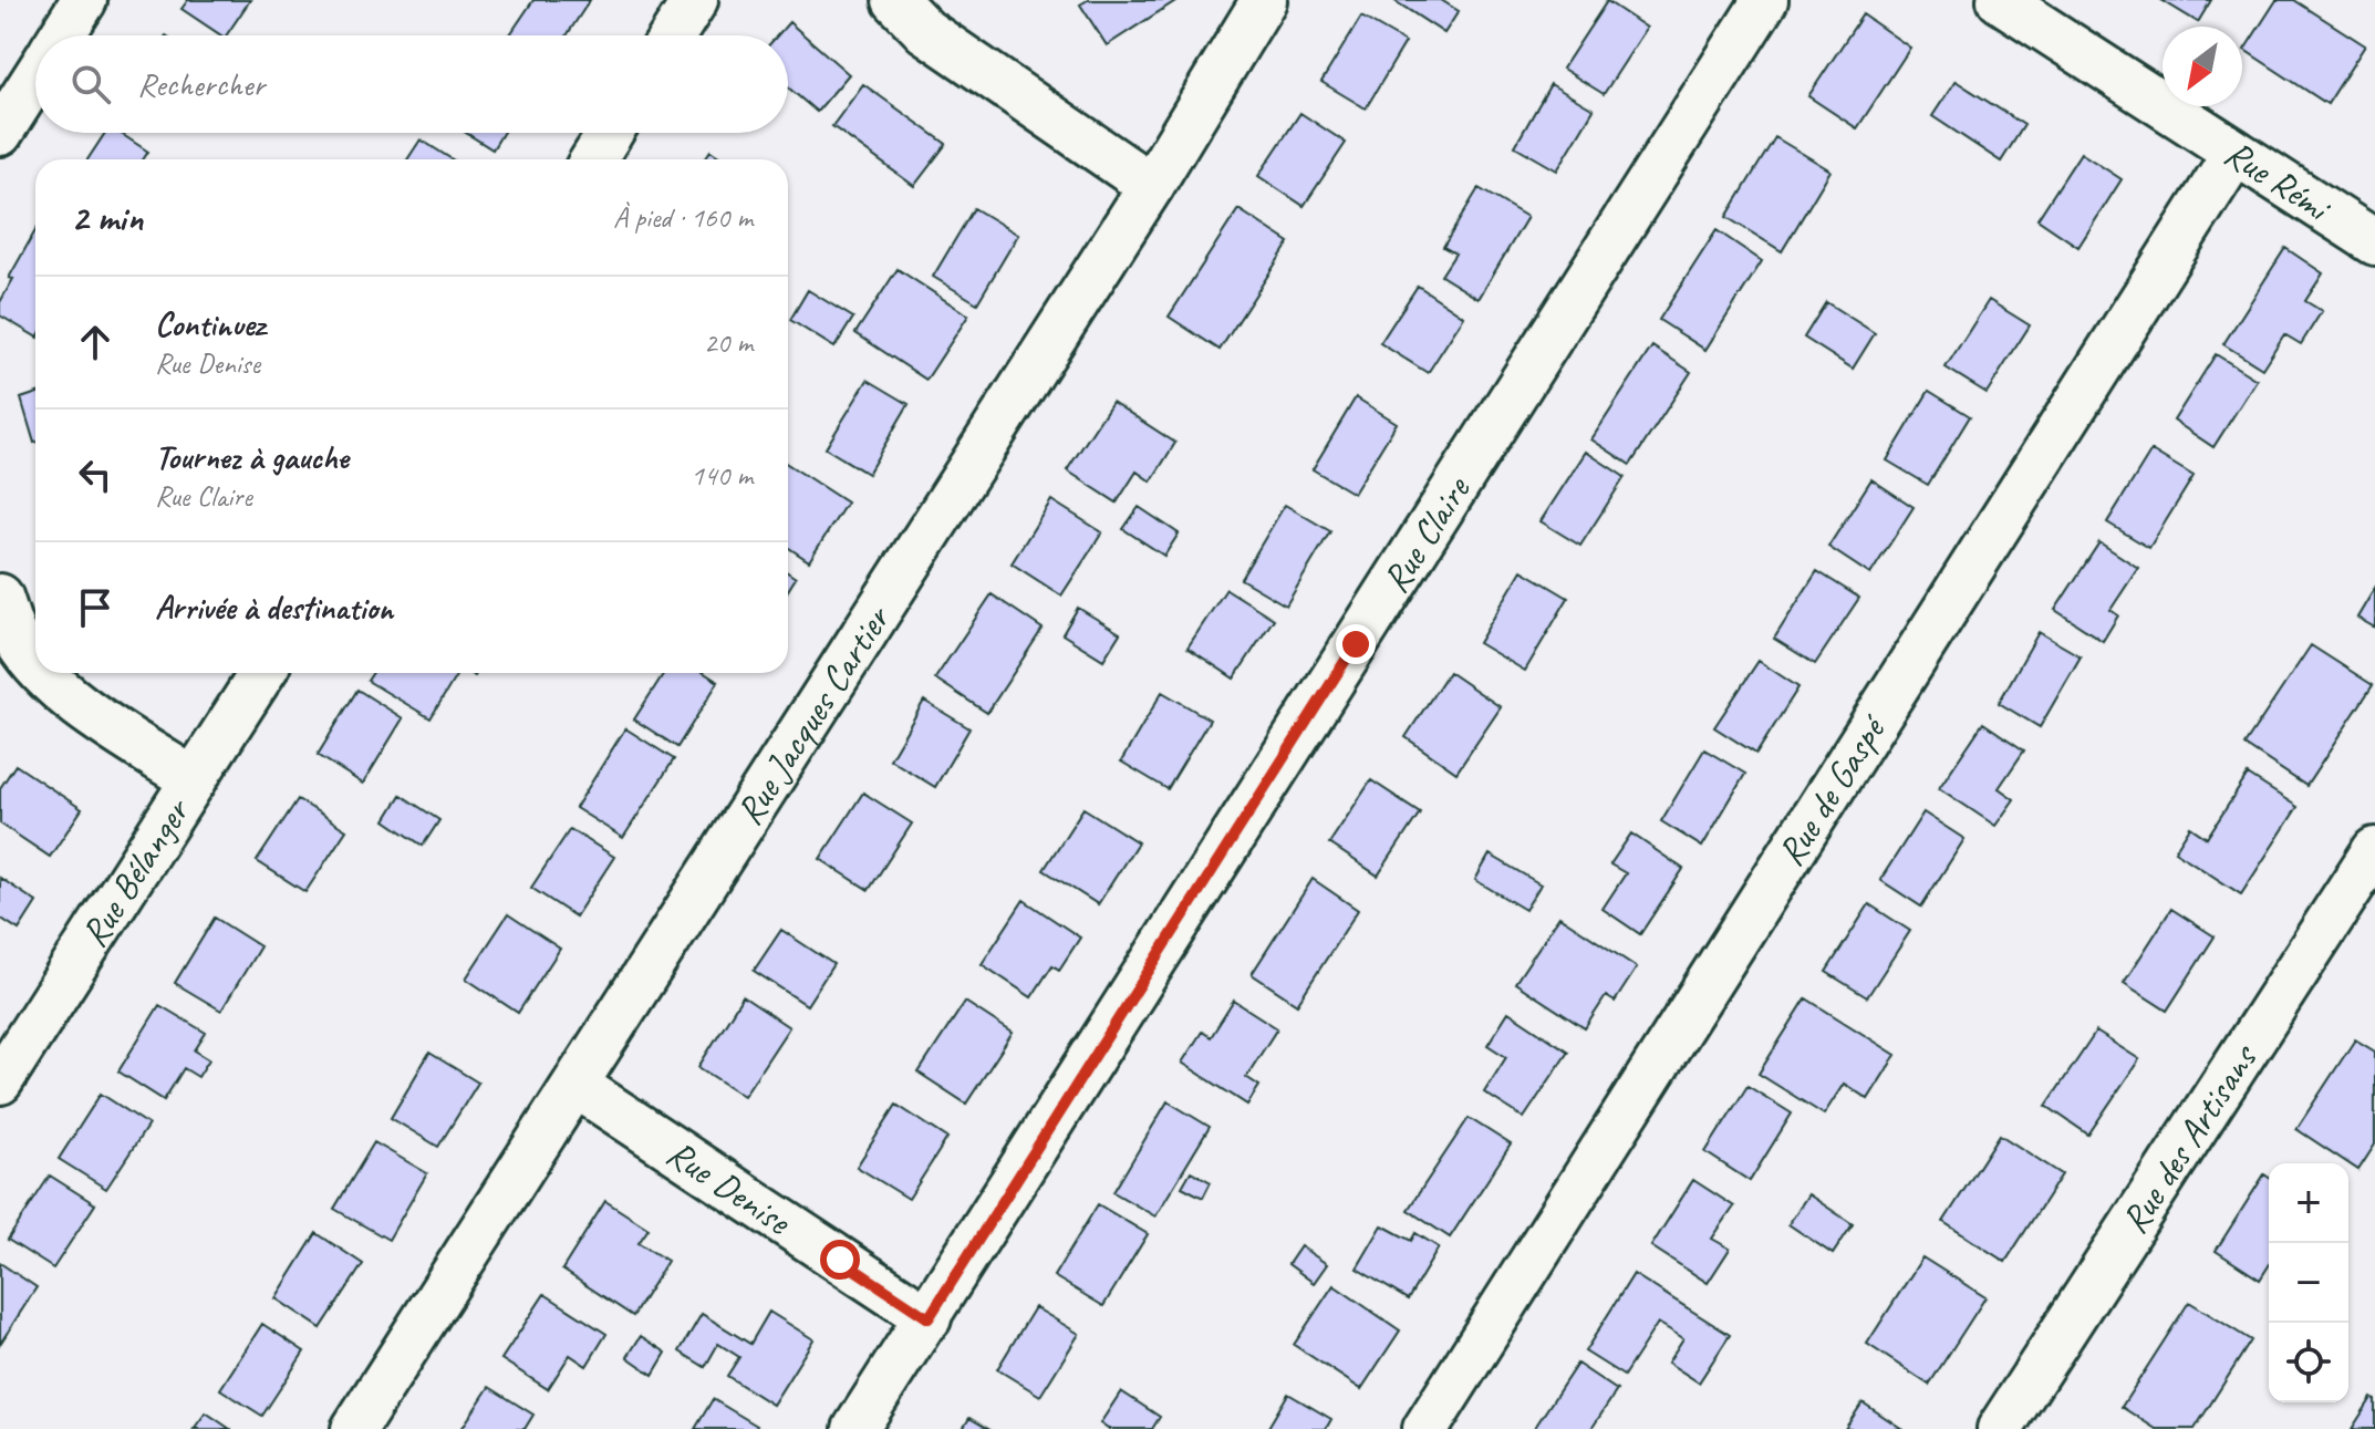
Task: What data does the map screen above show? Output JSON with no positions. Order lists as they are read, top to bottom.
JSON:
{
  "streets": {
    "street": [
      "Rue Rémi",
      "Rue Claire",
      "Rue Jacques Cartier",
      "Rue de Gaspé",
      "Rue Bélanger",
      "Rue des Artisans",
      "Rue Denise"
    ]
  },
  "crossings": [
    ["Rue Rémi", "Rue de Gaspé"],
    ["Rue Claire", "Rue Denise"],
    ["Rue Jacques Cartier", "Rue Denise"]
  ],
  "north": "bottom left",
  "page": {
    "search": "Rechercher",
    "heading": ["2 min", "À pied · 160 m"],
    "list": [
      ["Continuez", "Rue Denise", "20 m"],
      ["Tournez à gauche", "Rue Claire", "140 m"],
      "Arrivée à destination"
    ],
    "map_buttons": ["+", "−"]
  }
}
